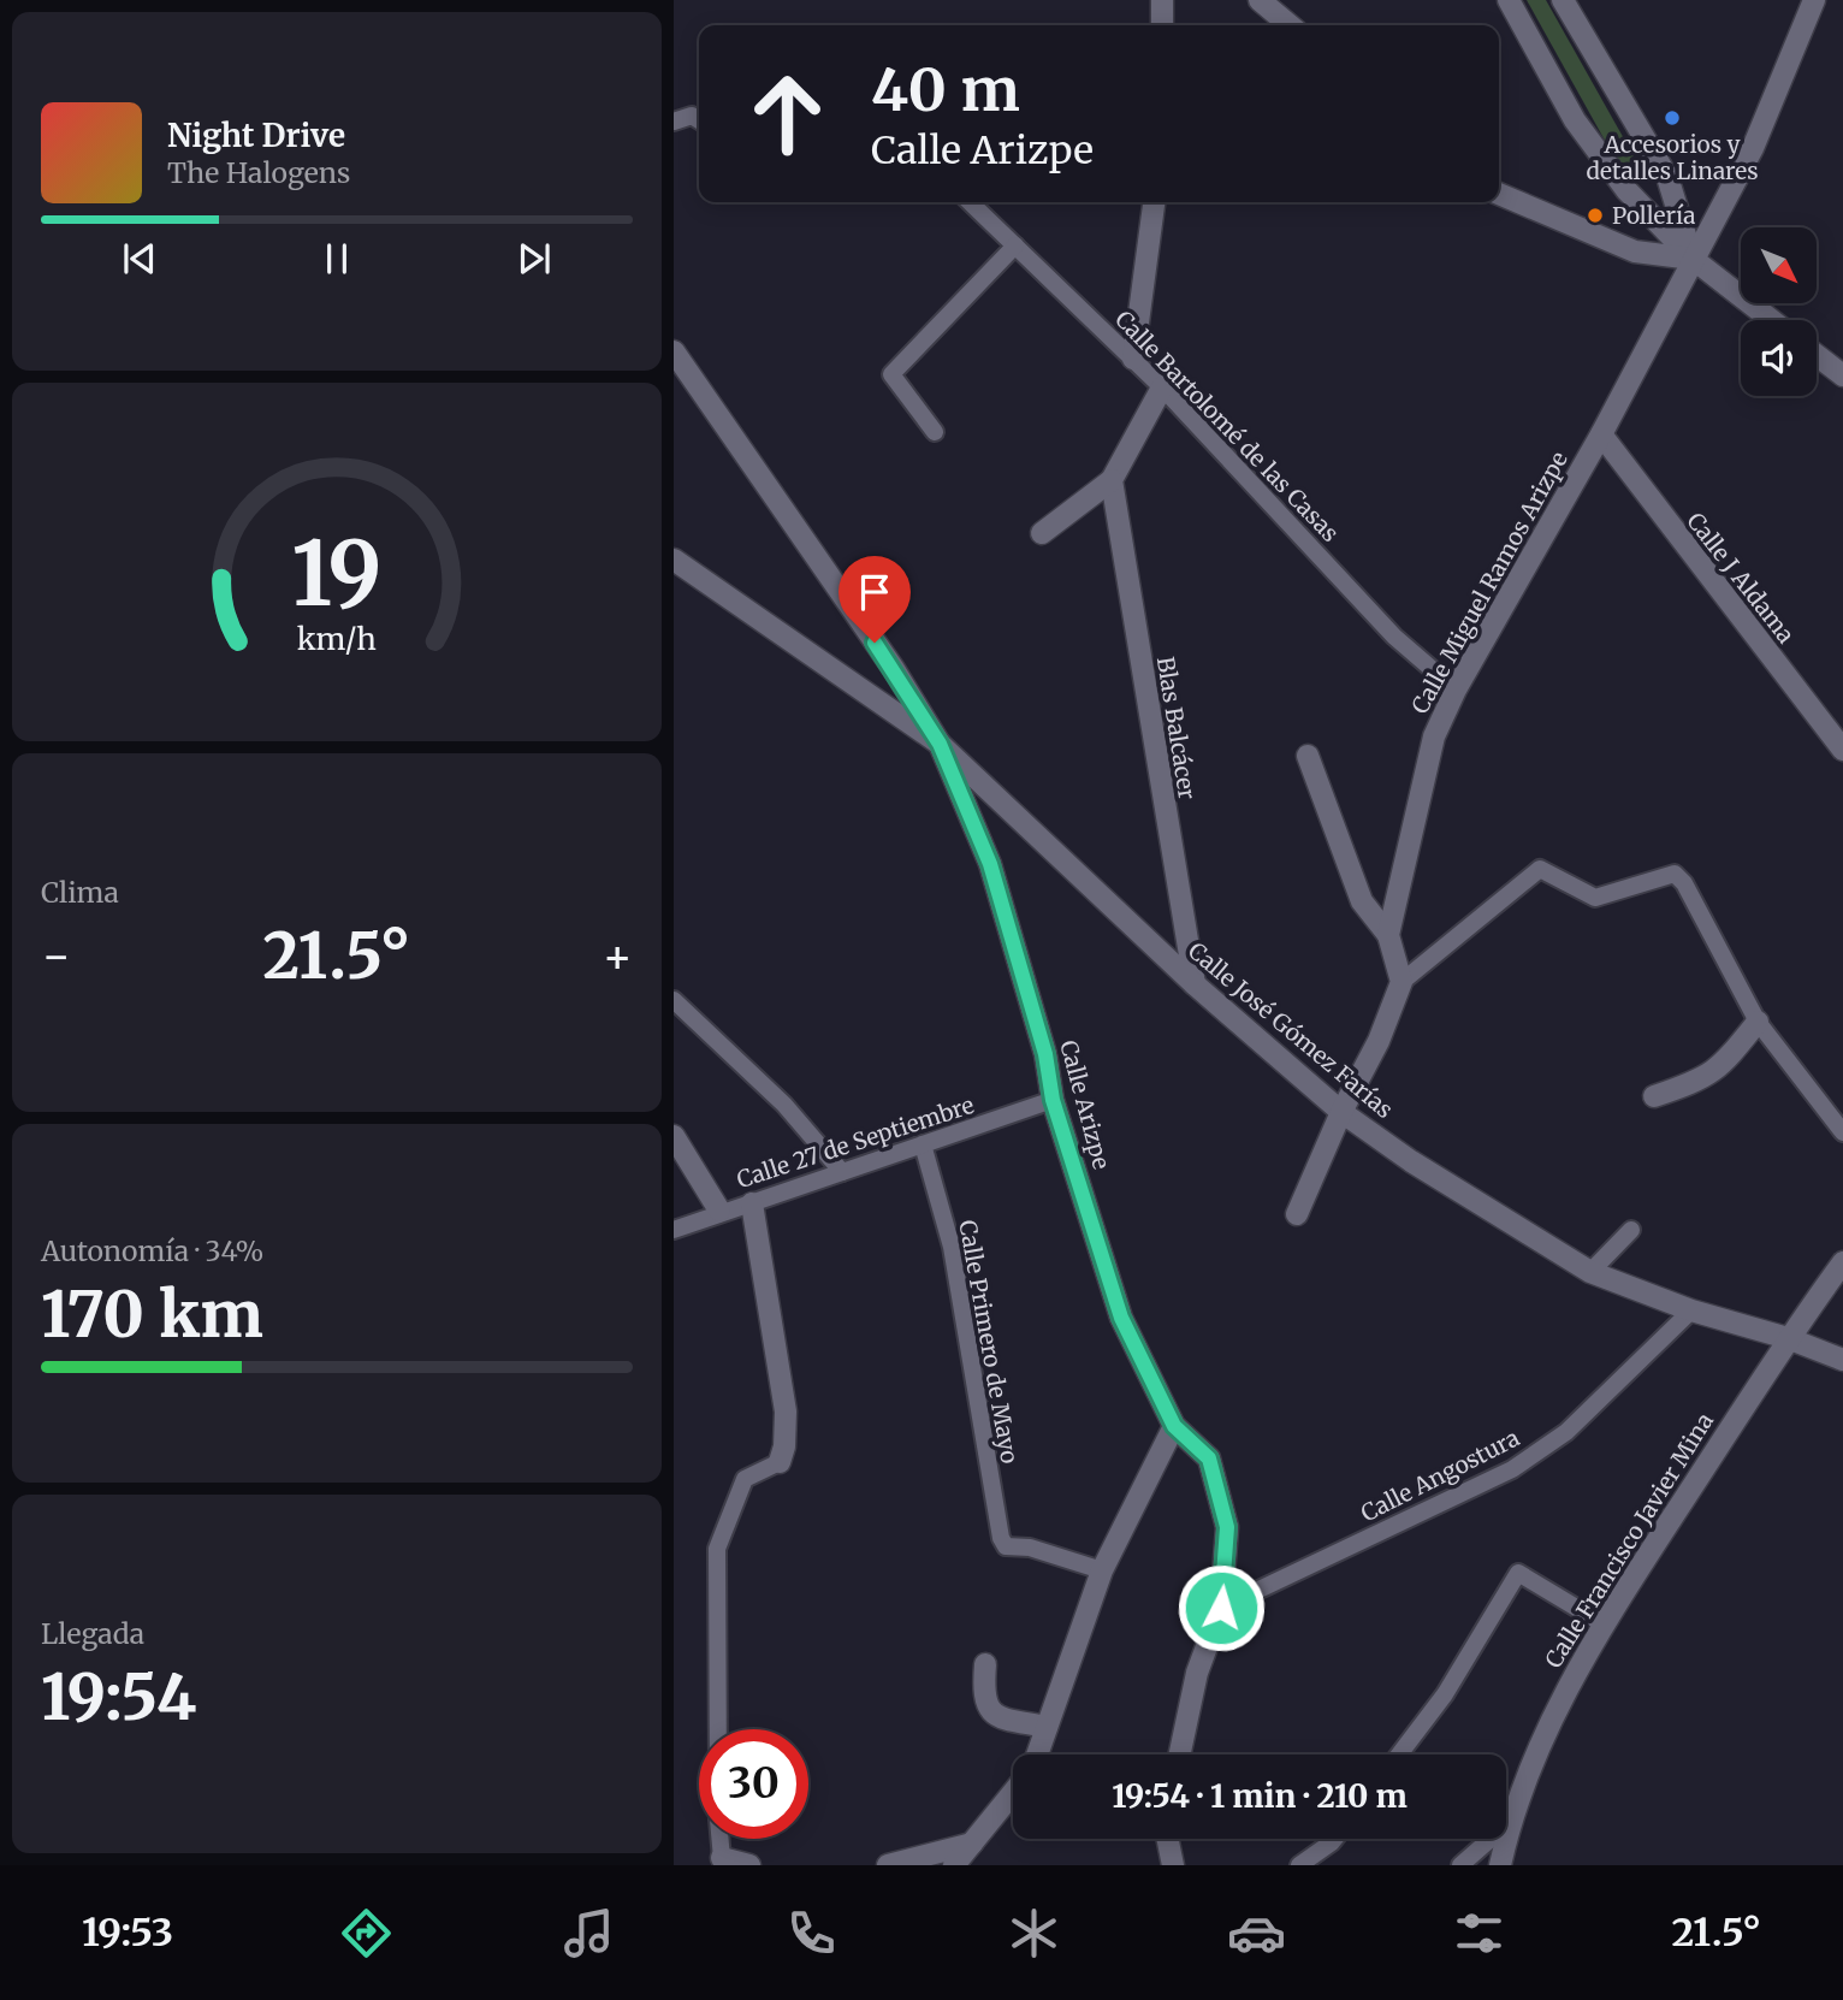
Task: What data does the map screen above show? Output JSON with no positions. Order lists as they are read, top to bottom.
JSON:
{
  "streets": {
    "street": [
      "Calle J Aldama",
      "Calle Miguel Ramos Arizpe",
      "Blas Balcácer",
      "Calle José Gómez Farías",
      "Calle Arizpe",
      "Calle Francisco Javier Mina"
    ],
    "lane": [
      "Calle Bartolomé de las Casas",
      "Calle 27 de Septiembre",
      "Calle Primero de Mayo",
      "Calle Angostura"
    ]
  },
  "crossings": [
    ["Calle Bartolomé de las Casas", "Calle Miguel Ramos Arizpe"],
    ["Calle J Aldama", "Calle Miguel Ramos Arizpe"],
    ["Blas Balcácer", "Calle José Gómez Farías"],
    ["Calle José Gómez Farías", "Calle Arizpe"],
    ["Calle José Gómez Farías", "Calle Angostura"],
    ["Calle José Gómez Farías", "Calle Francisco Javier Mina"],
    ["Calle Arizpe", "Calle 27 de Septiembre"],
    ["Calle 27 de Septiembre", "Calle Primero de Mayo"]
  ],
  "places": ["Accesorios y detalles Linares", "Pollería"],
  "north": "bottom right",
  "page": {
    "turn": ["40 m", "Calle Arizpe"],
    "song": ["Night Drive", "The Halogens"],
    "tile": [
      "Clima",
      ["Autonomía · 34%", "170 km"],
      ["Llegada", "19:54"]
    ],
    "heat": ["−", "21.5°", "+"],
    "limit": "30",
    "trip": "19:54 · 1 min · 210 m",
    "tabs": ["19:53", "21.5°"],
    "gauge": ["19", "km/h"]
  }
}
